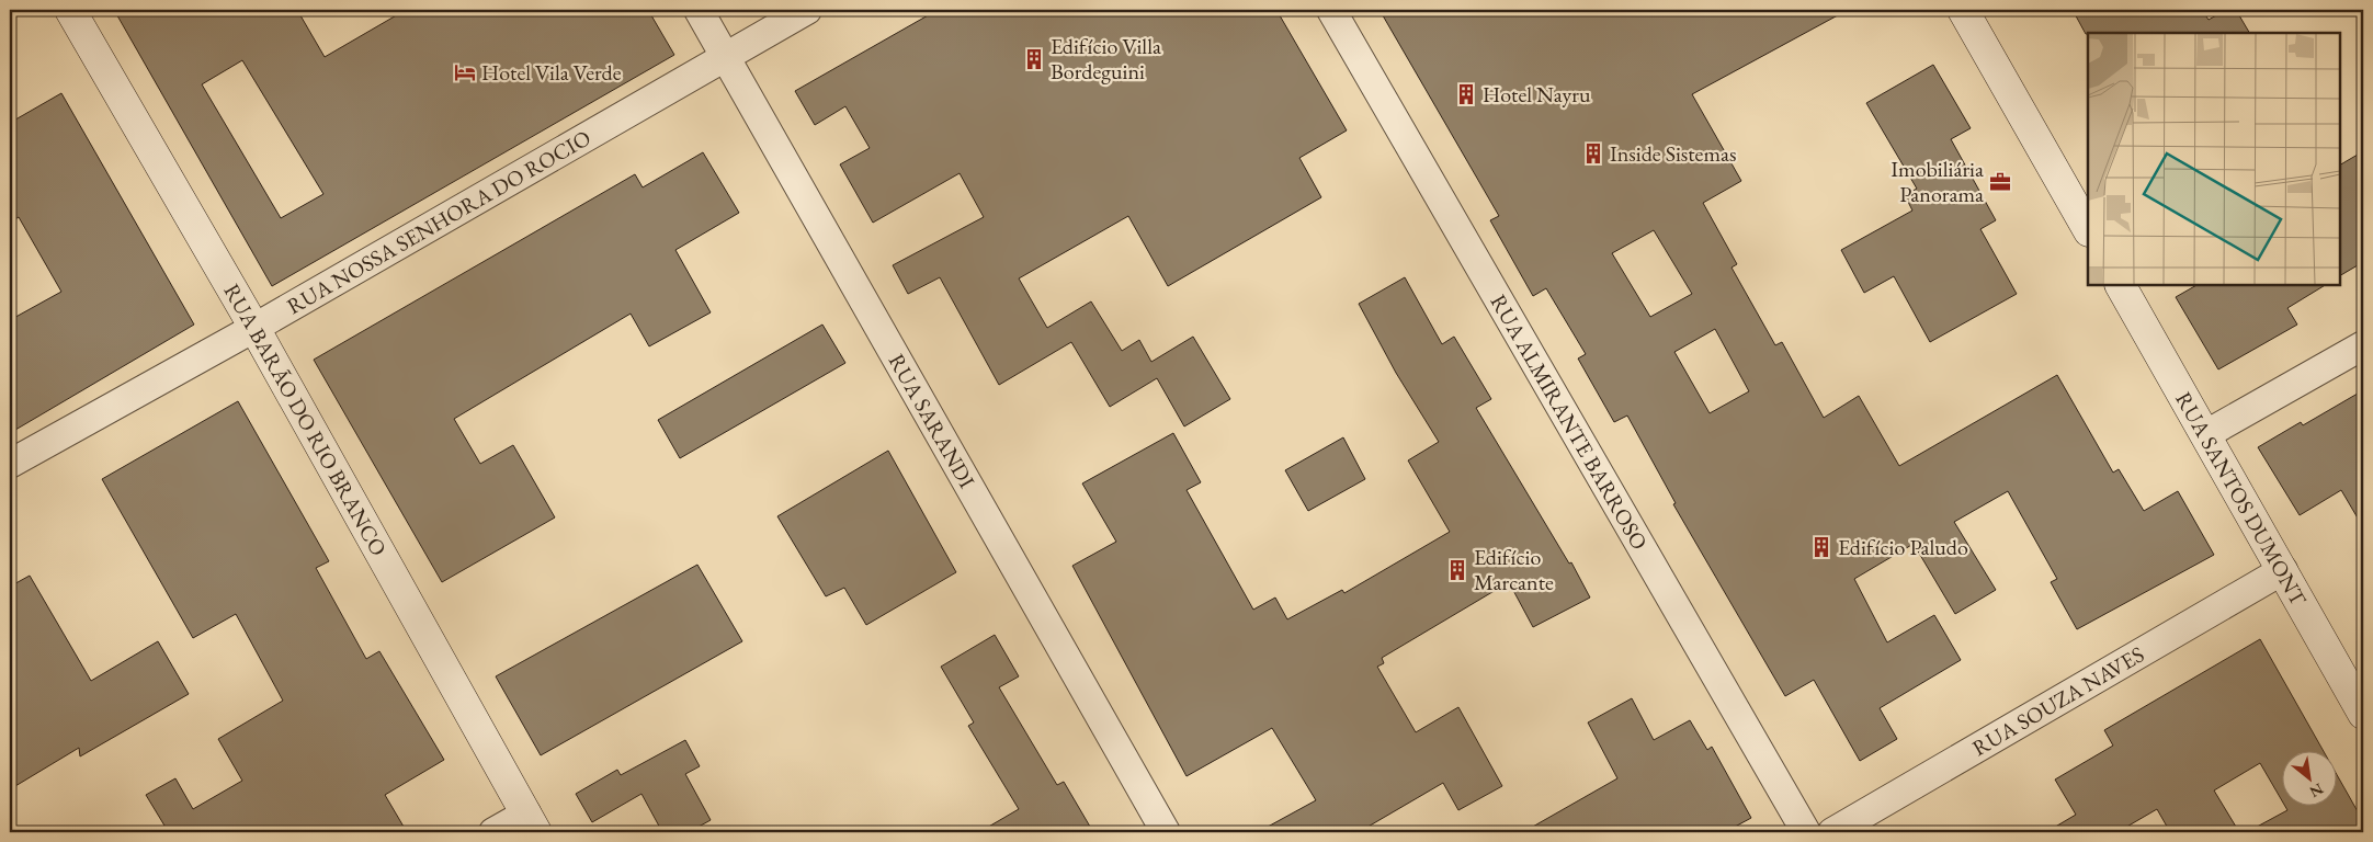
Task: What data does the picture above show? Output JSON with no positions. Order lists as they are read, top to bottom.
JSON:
{
  "streets": {
    "street": [
      "RUA NOSSA SENHORA DO ROCIO",
      "RUA BARÃO DO RIO BRANCO",
      "RUA SARANDI",
      "RUA ALMIRANTE BARROSO",
      "RUA SANTOS DUMONT",
      "RUA SOUZA NAVES"
    ]
  },
  "crossings": [
    ["RUA NOSSA SENHORA DO ROCIO", "RUA BARÃO DO RIO BRANCO"],
    ["RUA NOSSA SENHORA DO ROCIO", "RUA SARANDI"],
    ["RUA SANTOS DUMONT", "RUA SOUZA NAVES"]
  ],
  "places": {
    "building": [
      "Edifício Villa Bordeguini",
      "Hotel Nayru",
      "Inside Sistemas",
      "Edifício Paludo",
      "Edifício Marcante"
    ],
    "hotel": ["Hotel Vila Verde"],
    "office": ["Imobiliária Panorama"]
  },
  "north": "bottom right"
}
